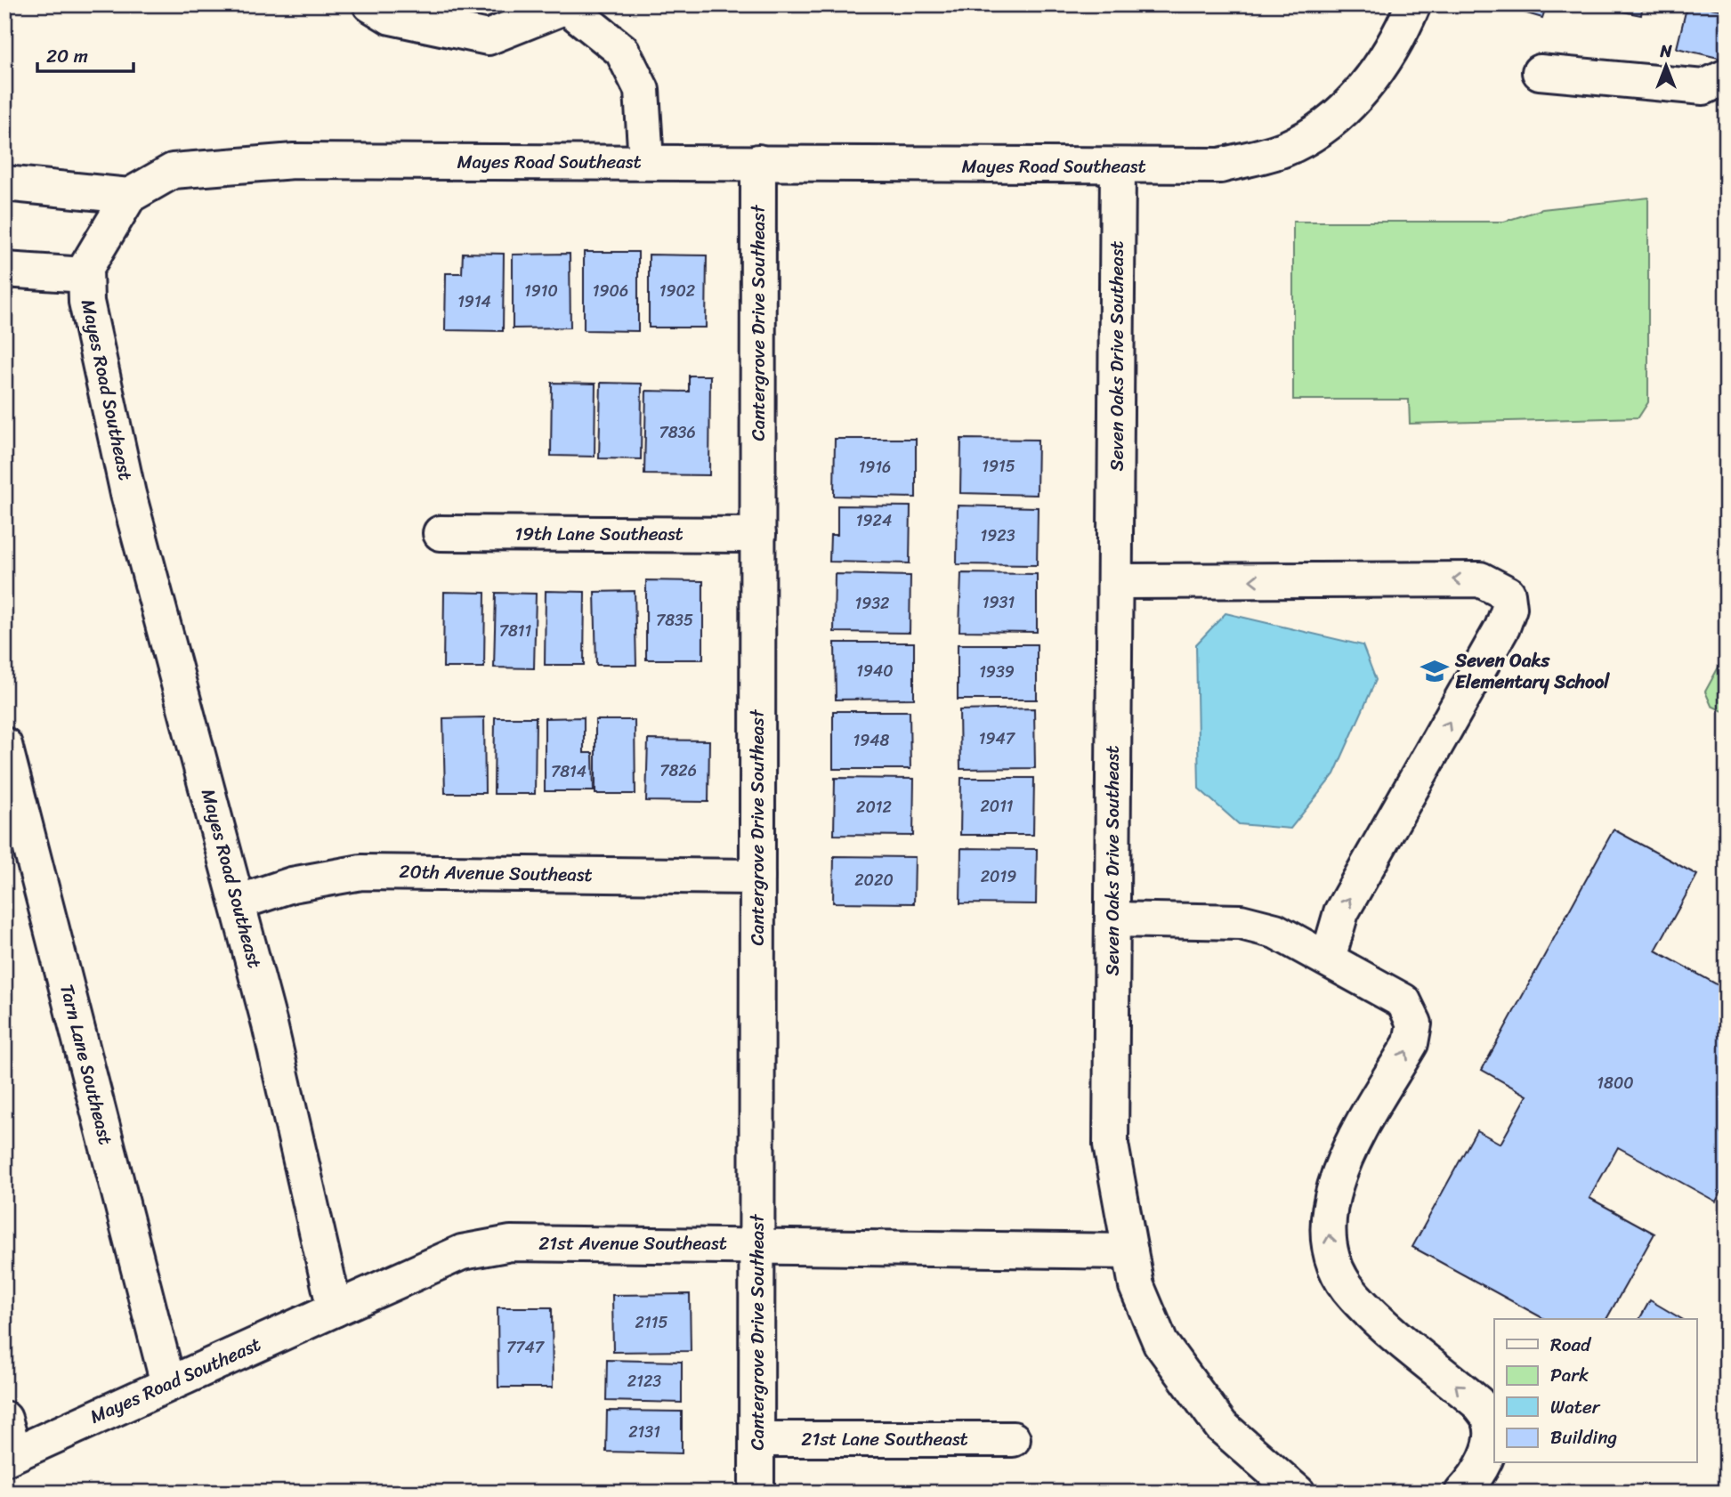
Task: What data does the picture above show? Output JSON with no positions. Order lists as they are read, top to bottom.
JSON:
{
  "streets": {
    "street": [
      "Mayes Road Southeast",
      "Cantergrove Drive Southeast",
      "Seven Oaks Drive Southeast",
      "19th Lane Southeast",
      "20th Avenue Southeast",
      "Tarn Lane Southeast",
      "21st Avenue Southeast",
      "21st Lane Southeast"
    ]
  },
  "crossings": [
    ["Mayes Road Southeast", "Cantergrove Drive Southeast"],
    ["Mayes Road Southeast", "Seven Oaks Drive Southeast"],
    ["Mayes Road Southeast", "20th Avenue Southeast"],
    ["Mayes Road Southeast", "Tarn Lane Southeast"],
    ["Mayes Road Southeast", "21st Avenue Southeast"],
    ["Cantergrove Drive Southeast", "19th Lane Southeast"],
    ["Cantergrove Drive Southeast", "20th Avenue Southeast"],
    ["Cantergrove Drive Southeast", "21st Avenue Southeast"],
    ["Cantergrove Drive Southeast", "21st Lane Southeast"],
    ["Seven Oaks Drive Southeast", "21st Avenue Southeast"]
  ],
  "places": {
    "school or university": ["Seven Oaks Elementary School"]
  },
  "house_numbers": [
    "1910",
    "1906",
    "1902",
    "1914",
    "7836",
    "1915",
    "1916",
    "1924",
    "1923",
    "1931",
    "1932",
    "7835",
    "7811",
    "1940",
    "1939",
    "1947",
    "1948",
    "7826",
    "7814",
    "2011",
    "2012",
    "2019",
    "2020",
    "1800",
    "2115",
    "7747",
    "2123",
    "2131"
  ],
  "legend": [
    "Road",
    "Park",
    "Water",
    "Building"
  ],
  "scale_bar": "20 m",
  "north": "top"
}
